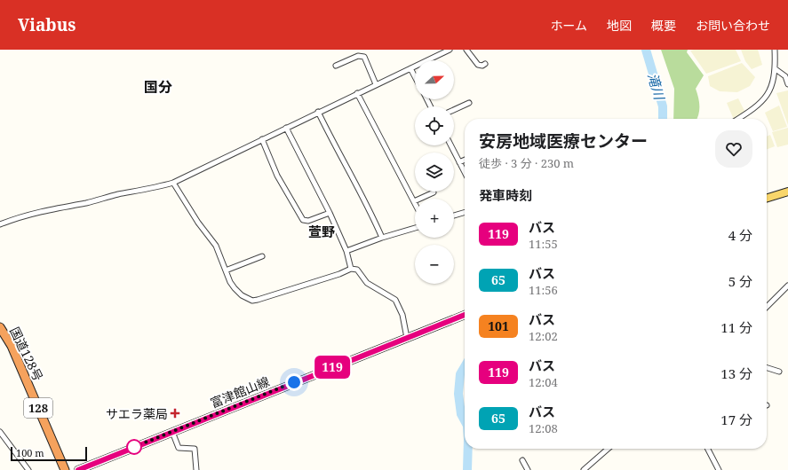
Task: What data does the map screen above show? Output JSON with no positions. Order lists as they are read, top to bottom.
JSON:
{
  "streets": {
    "highway": ["国道128号", "128"],
    "main road": ["富津館山線"]
  },
  "districts": ["国分", "萱野"],
  "water": ["滝川"],
  "places": {
    "health": ["サエラ薬局"]
  },
  "lines": ["bus line 119"],
  "scale_bar": "100 m",
  "north": "right",
  "page": {
    "header": "Viabus",
    "nav": [
      "ホーム",
      "地図",
      "概要",
      "お問い合わせ"
    ],
    "on_map": "119",
    "map_buttons": ["+", "−"],
    "heading": [
      ["安房地域医療センター", "徒歩 · 3 分 · 230 m"],
      "発車時刻"
    ],
    "list": [
      {
        "mark": "119",
        "name": "バス",
        "note": "11:55",
        "value": "4 分"
      },
      {
        "mark": "65",
        "name": "バス",
        "note": "11:56",
        "value": "5 分"
      },
      {
        "mark": "101",
        "name": "バス",
        "note": "12:02",
        "value": "11 分"
      },
      {
        "mark": "119",
        "name": "バス",
        "note": "12:04",
        "value": "13 分"
      },
      {
        "mark": "65",
        "name": "バス",
        "note": "12:08",
        "value": "17 分"
      }
    ],
    "scale": "100 m"
  }
}
